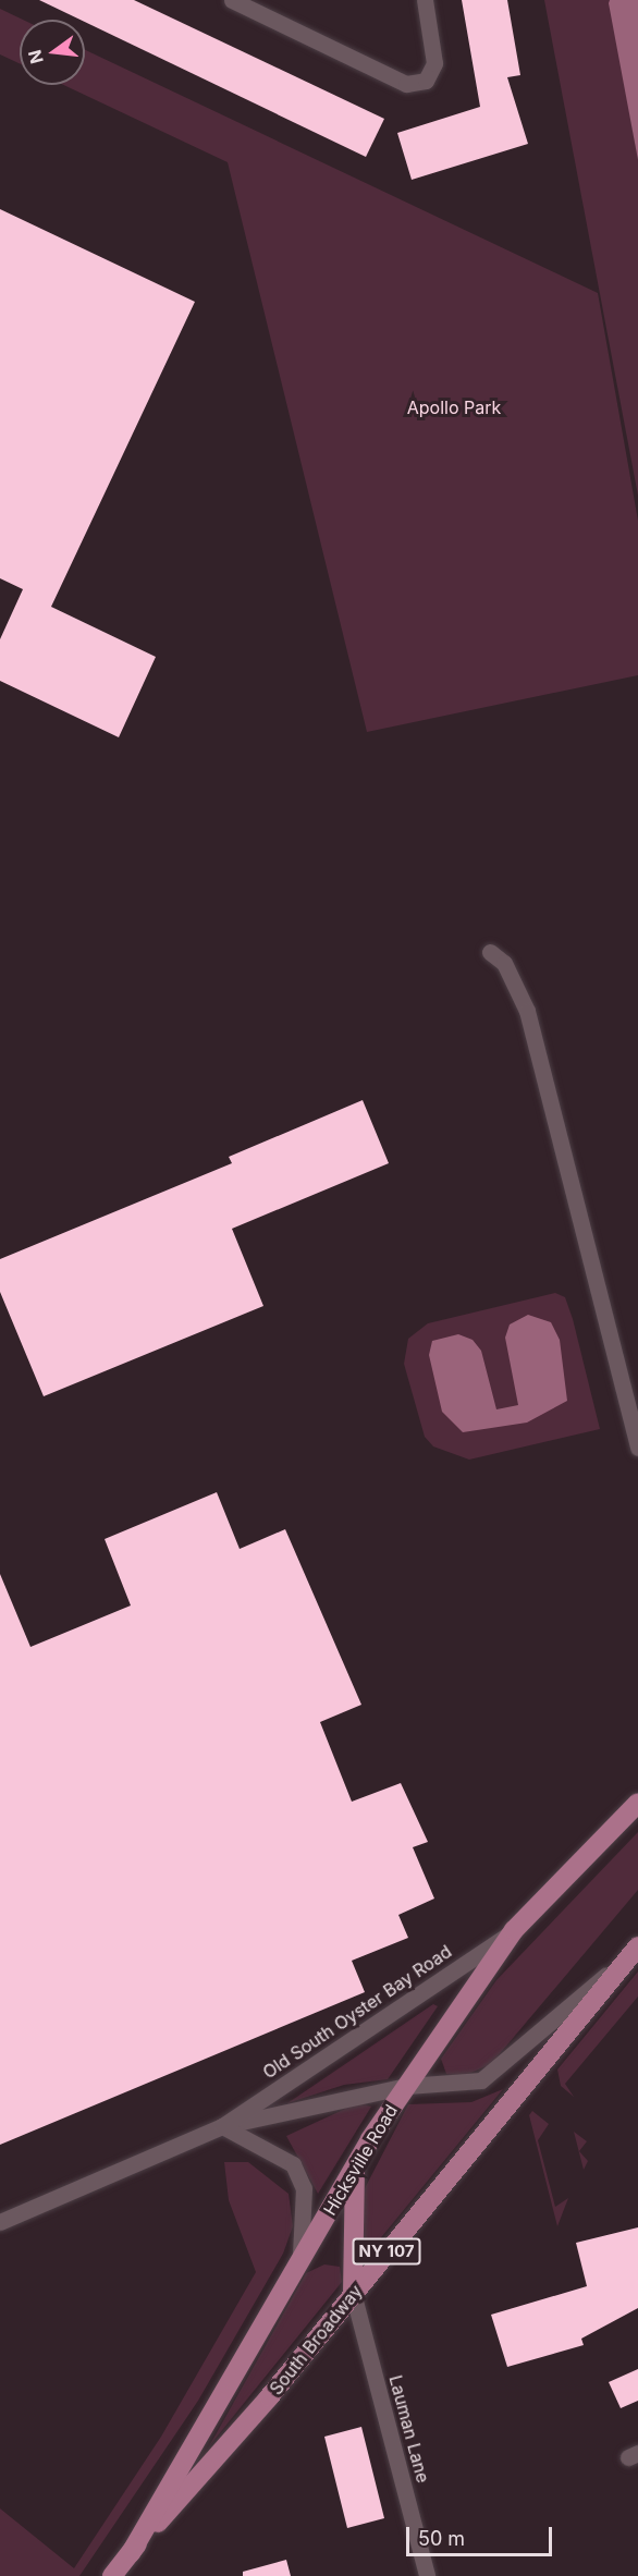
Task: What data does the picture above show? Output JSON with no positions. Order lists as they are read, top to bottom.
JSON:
{
  "streets": {
    "main road": ["Hicksville Road", "NY 107", "South Broadway"],
    "street": ["Old South Oyster Bay Road", "Lauman Lane"]
  },
  "crossings": [
    ["Old South Oyster Bay Road", "Hicksville Road"],
    ["Old South Oyster Bay Road", "South Broadway"],
    ["Hicksville Road", "South Broadway"],
    ["South Broadway", "Lauman Lane"]
  ],
  "parks": ["Apollo Park"],
  "scale_bar": "50 m",
  "north": "left"
}
